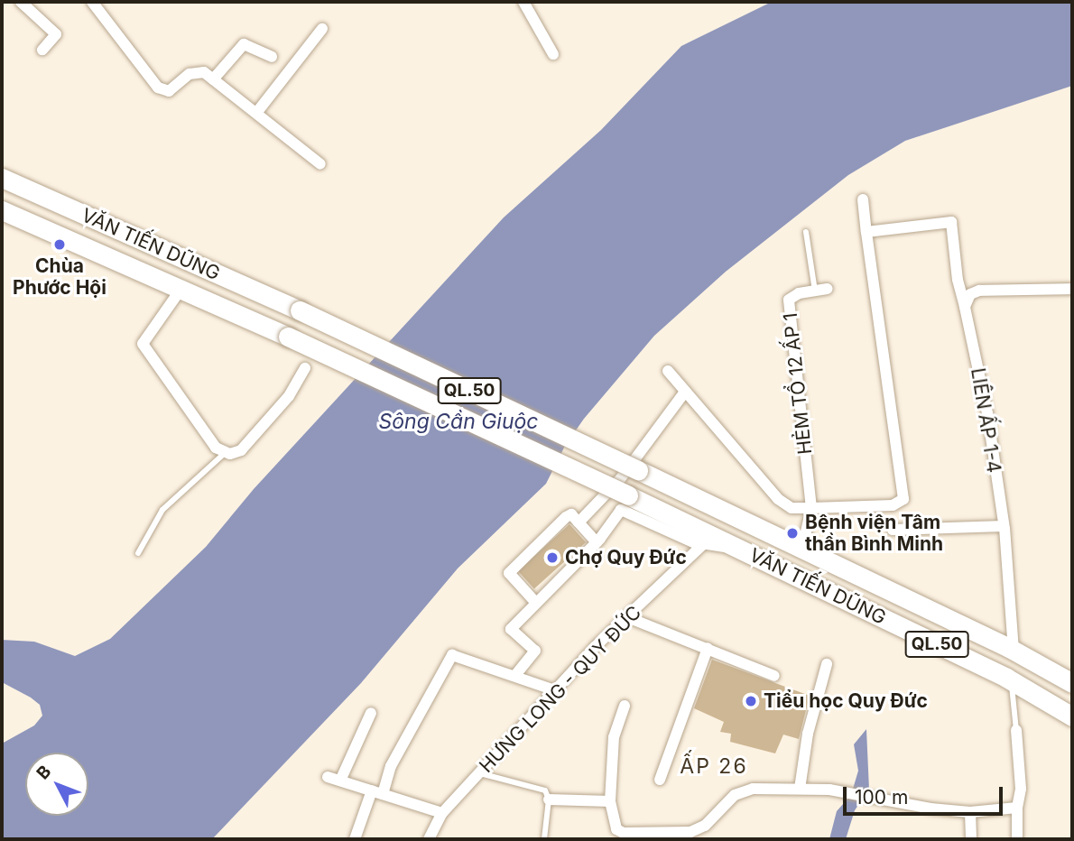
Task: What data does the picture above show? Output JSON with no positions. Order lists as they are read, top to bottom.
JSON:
{
  "streets": {
    "highway": ["VĂN TIẾN DŨNG", "QL.50"],
    "street": ["HẺM TỔ 12 ẤP 1", "LIÊN ẤP 1-4", "HƯNG LONG - QUY ĐỨC"]
  },
  "crossings": [
    ["VĂN TIẾN DŨNG", "LIÊN ẤP 1-4"]
  ],
  "districts": ["ẤP 26"],
  "water": ["Sông Cần Giuộc"],
  "places": [
    "Chùa Phước Hội",
    "Bệnh viện Tâm thần Bình Minh",
    "Chợ Quy Đức",
    "Tiểu học Quy Đức"
  ],
  "scale_bar": "100 m",
  "north": "top left"
}
